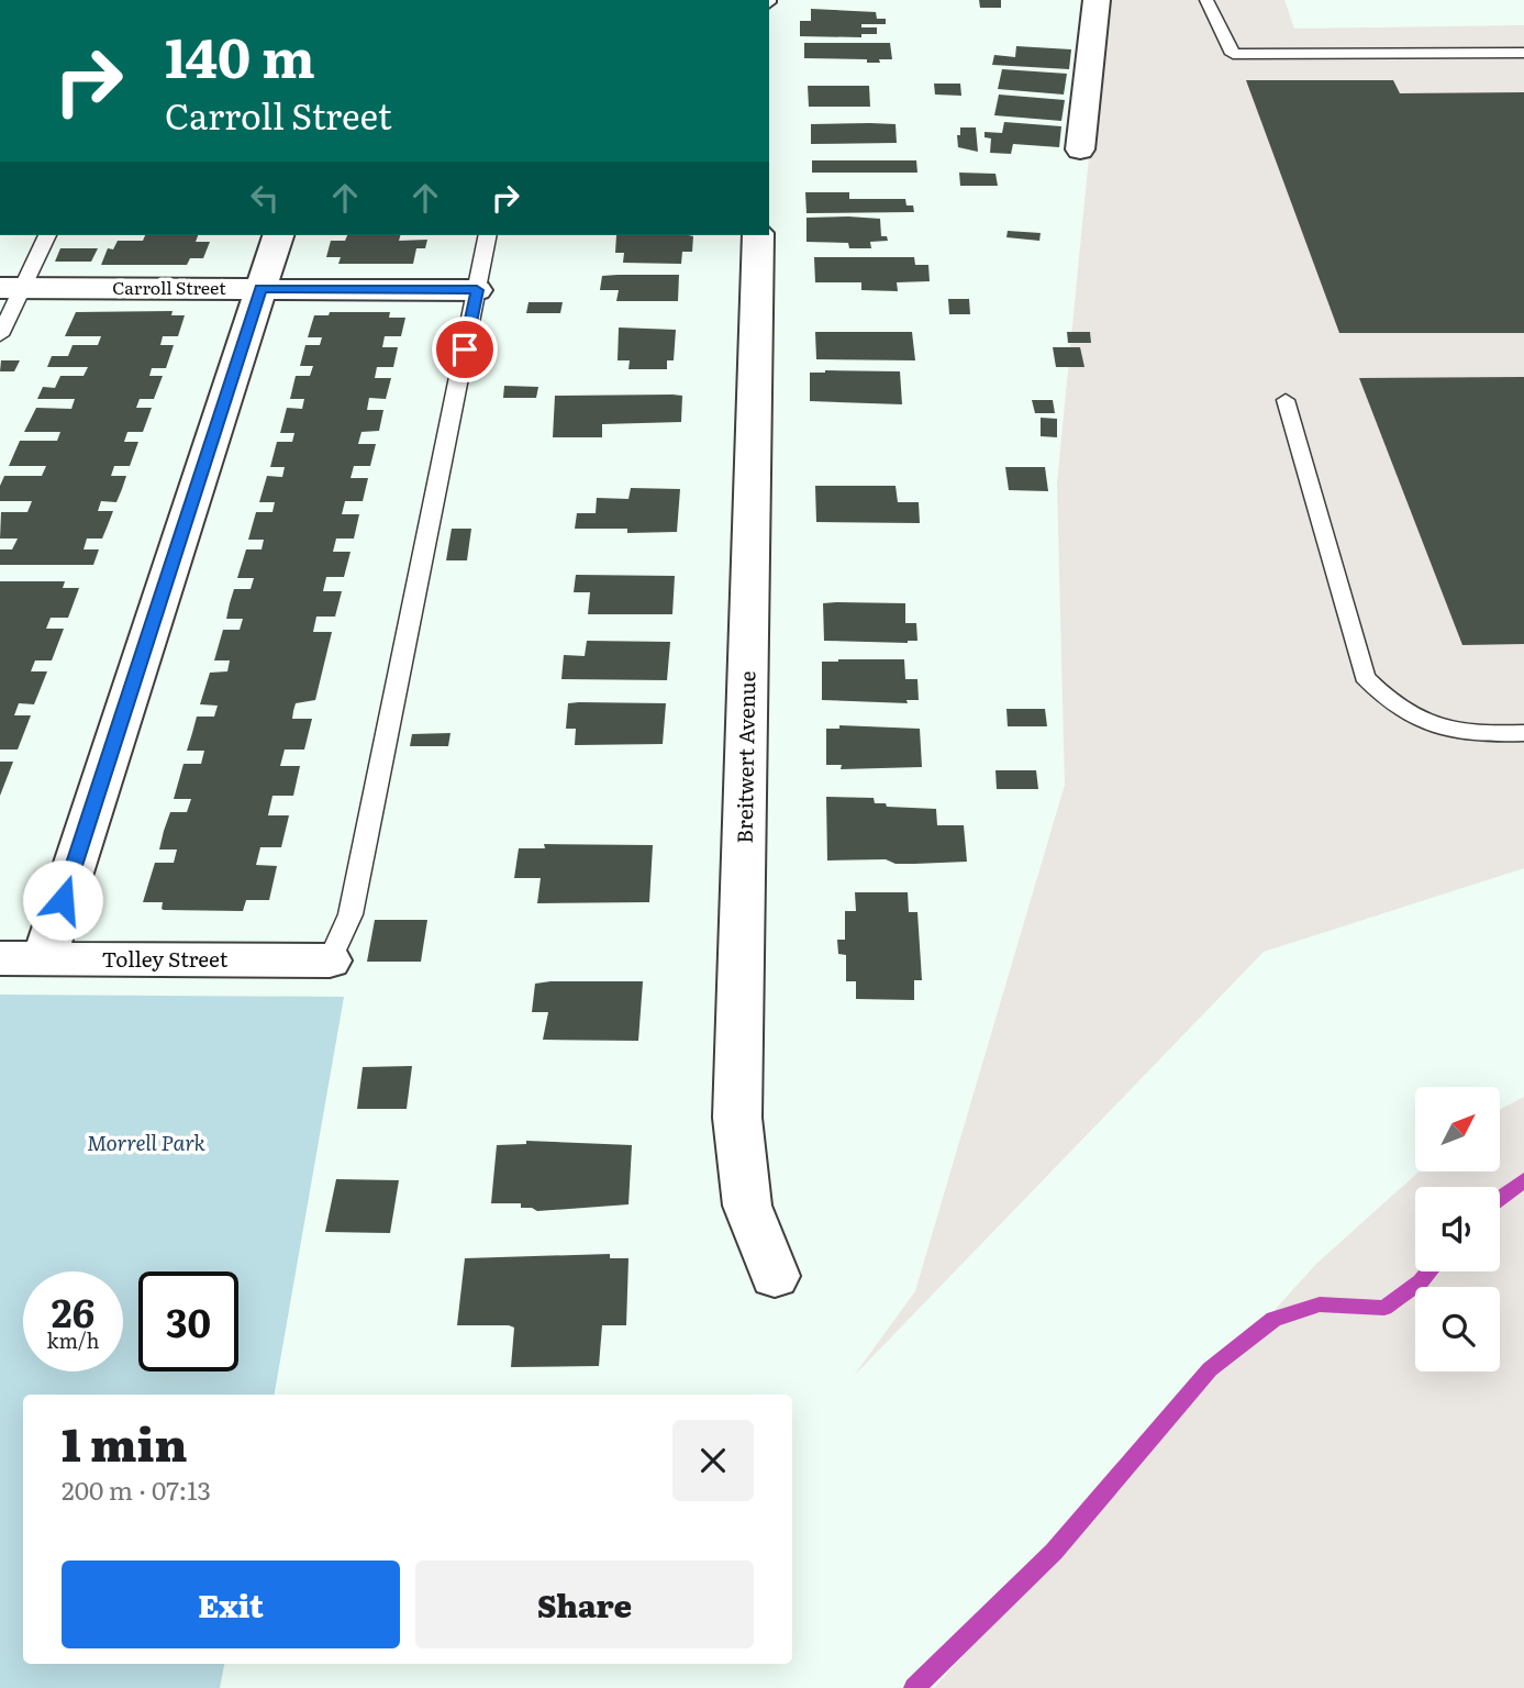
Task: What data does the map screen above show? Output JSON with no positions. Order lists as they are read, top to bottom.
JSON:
{
  "streets": {
    "street": ["Carroll Street", "Breitwert Avenue", "Tolley Street"]
  },
  "parks": ["Morrell Park"],
  "north": "top right",
  "page": {
    "turn": ["140 m", "Carroll Street"],
    "speed": "26 km/h",
    "limit": "30",
    "heading": ["1 min", "200 m · 07:13"],
    "buttons": ["Exit", "Share"]
  }
}
